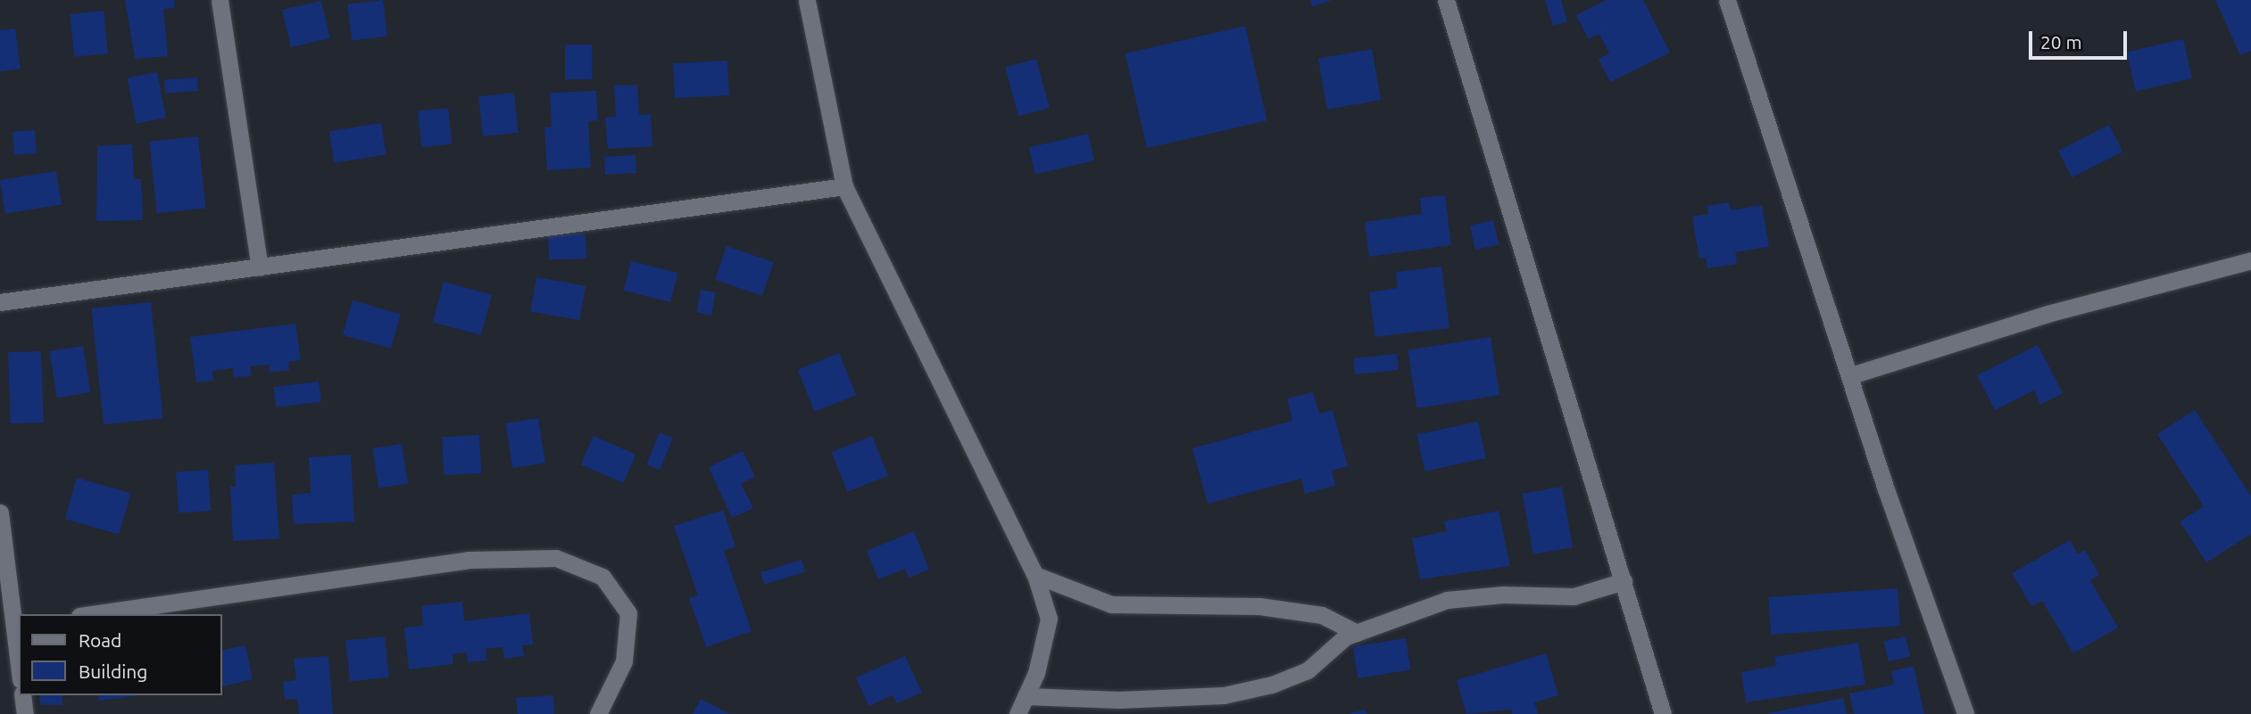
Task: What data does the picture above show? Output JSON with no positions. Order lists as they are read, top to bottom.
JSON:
{
  "legend": ["Road", "Building"],
  "scale_bar": "20 m"
}
